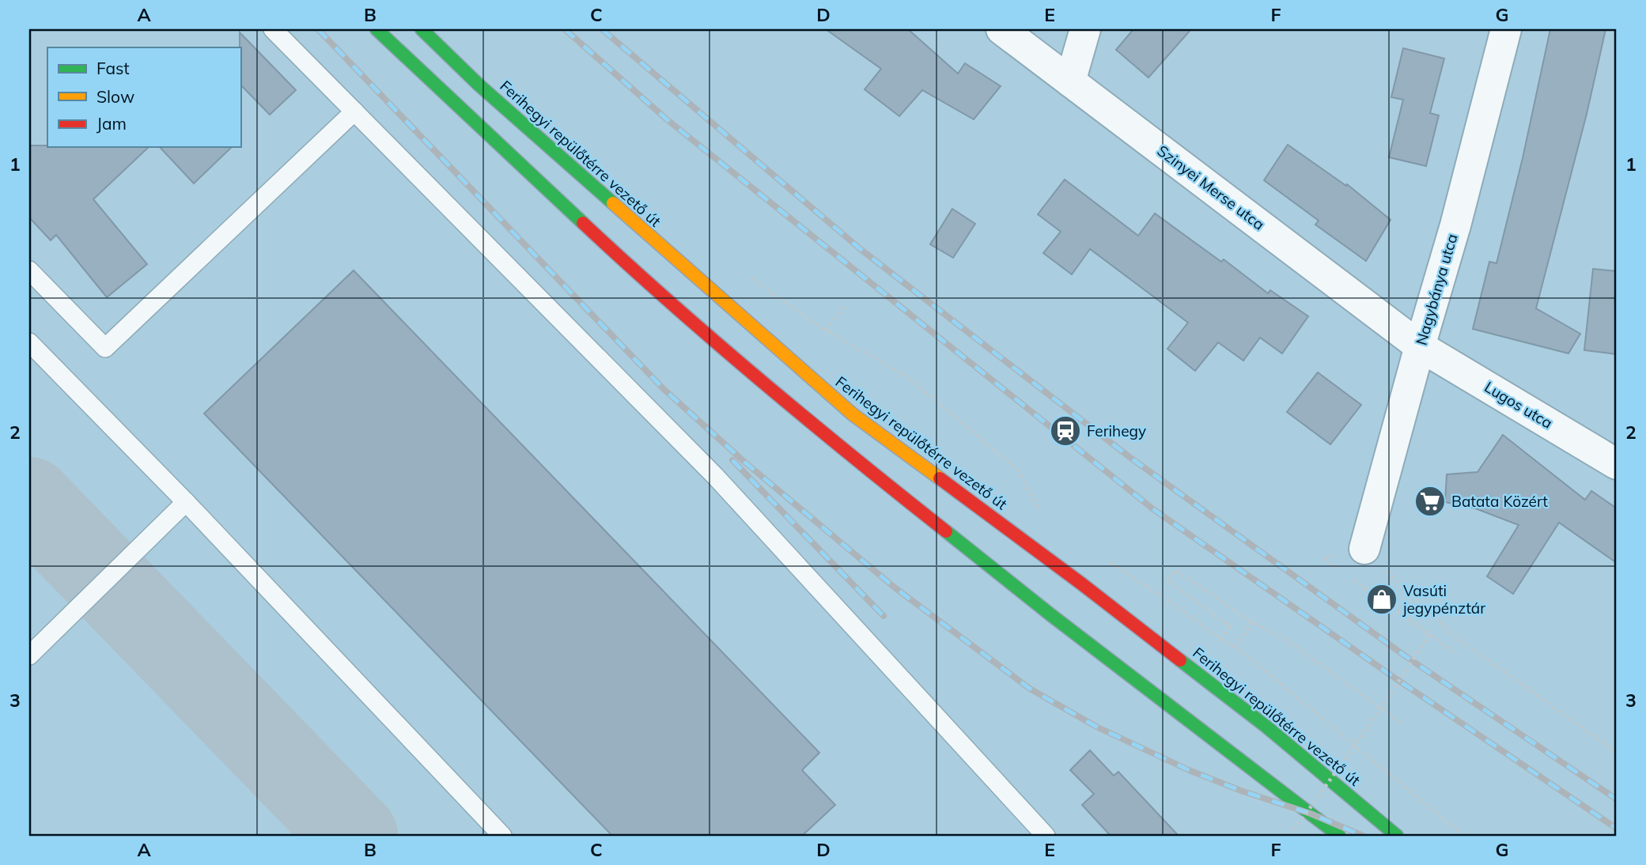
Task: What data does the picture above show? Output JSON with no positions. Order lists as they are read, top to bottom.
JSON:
{
  "streets": {
    "main road": ["Ferihegyi repülőtérre vezető út"],
    "street": ["Szinyei Merse utca", "Nagybánya utca", "Lugos utca"]
  },
  "crossings": [
    ["Szinyei Merse utca", "Nagybánya utca"],
    ["Szinyei Merse utca", "Lugos utca"],
    ["Nagybánya utca", "Lugos utca"]
  ],
  "places": {
    "station": ["Ferihegy"],
    "supermarket": ["Batata Közért"],
    "shop": ["Vasúti jegypénztár"]
  },
  "legend": ["Fast", "Slow", "Jam"],
  "grid": {
    "columns": [
      "A",
      "B",
      "C",
      "D",
      "E",
      "F",
      "G"
    ],
    "rows": ["1", "2", "3"]
  }
}
